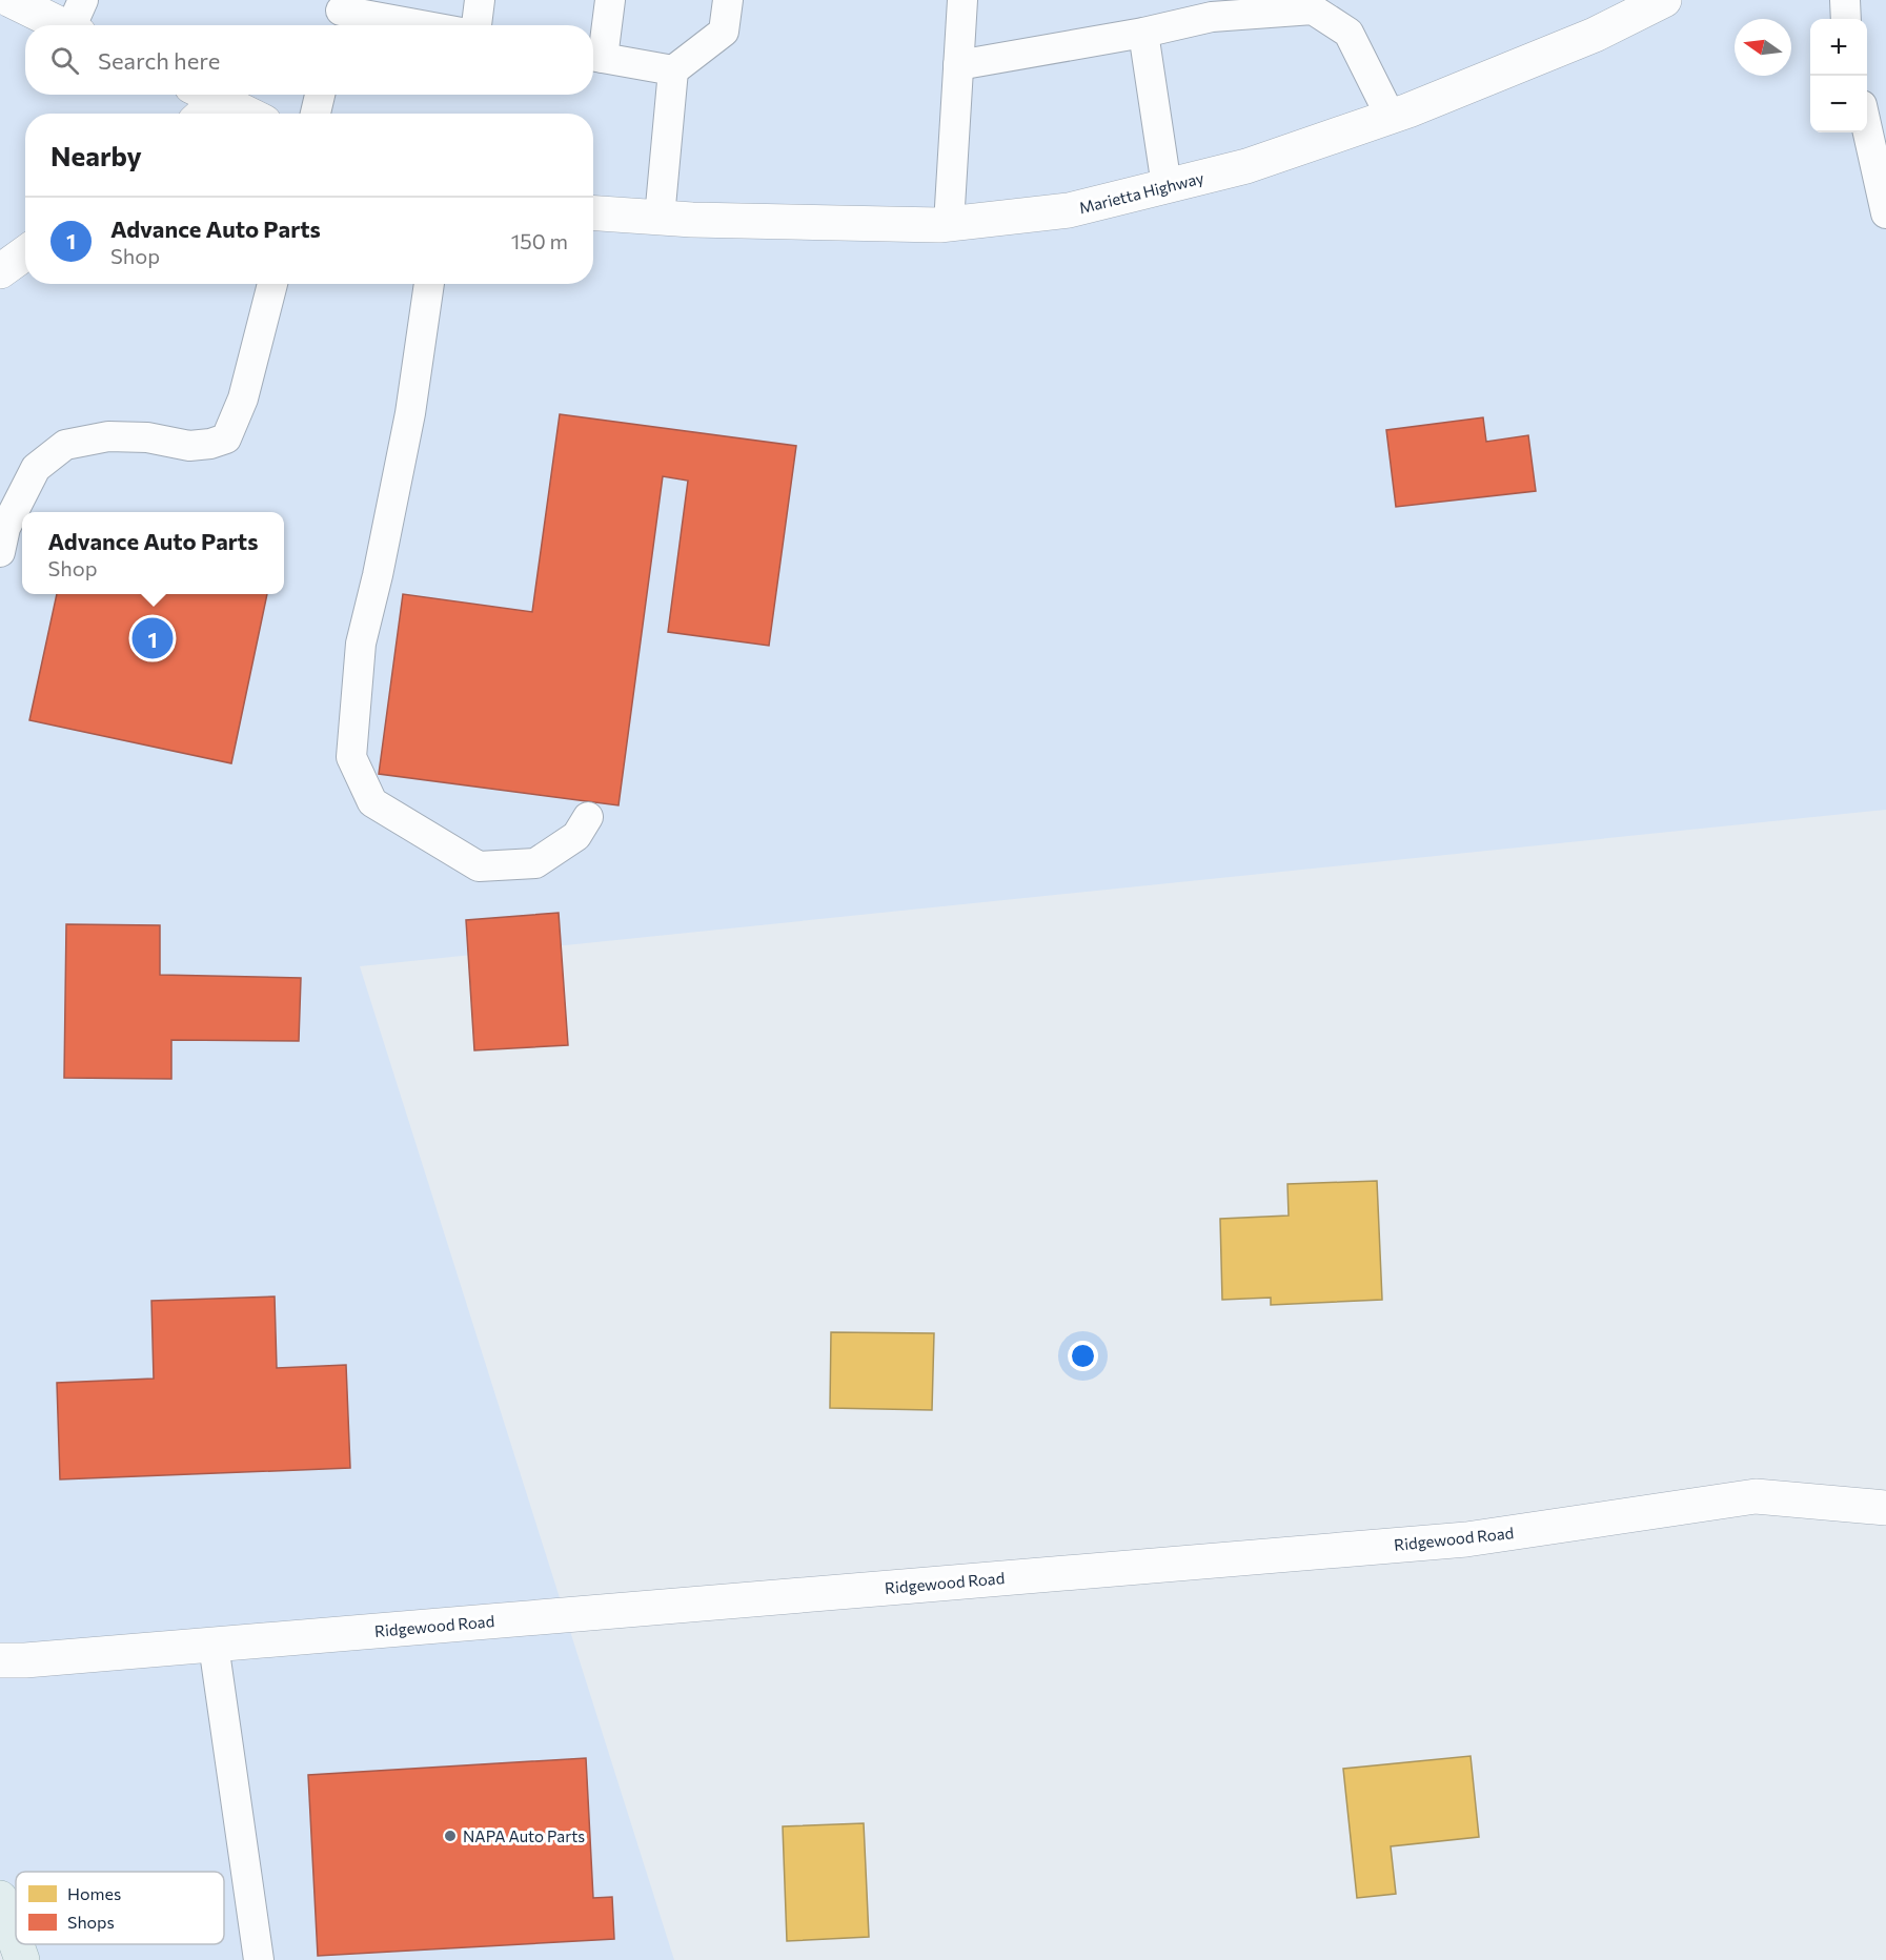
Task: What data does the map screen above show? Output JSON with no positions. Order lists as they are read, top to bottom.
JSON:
{
  "streets": {
    "street": ["Marietta Highway", "Ridgewood Road"]
  },
  "places": ["NAPA Auto Parts"],
  "legend": ["Homes", "Shops"],
  "north": "left",
  "page": {
    "map_buttons": ["+", "−"],
    "search": "Search here",
    "heading": "Nearby",
    "list": [
      {
        "mark": "1",
        "name": "Advance Auto Parts",
        "note": "Shop",
        "value": "150 m"
      }
    ],
    "popup": ["Advance Auto Parts", "Shop"],
    "pins": "1"
  }
}
